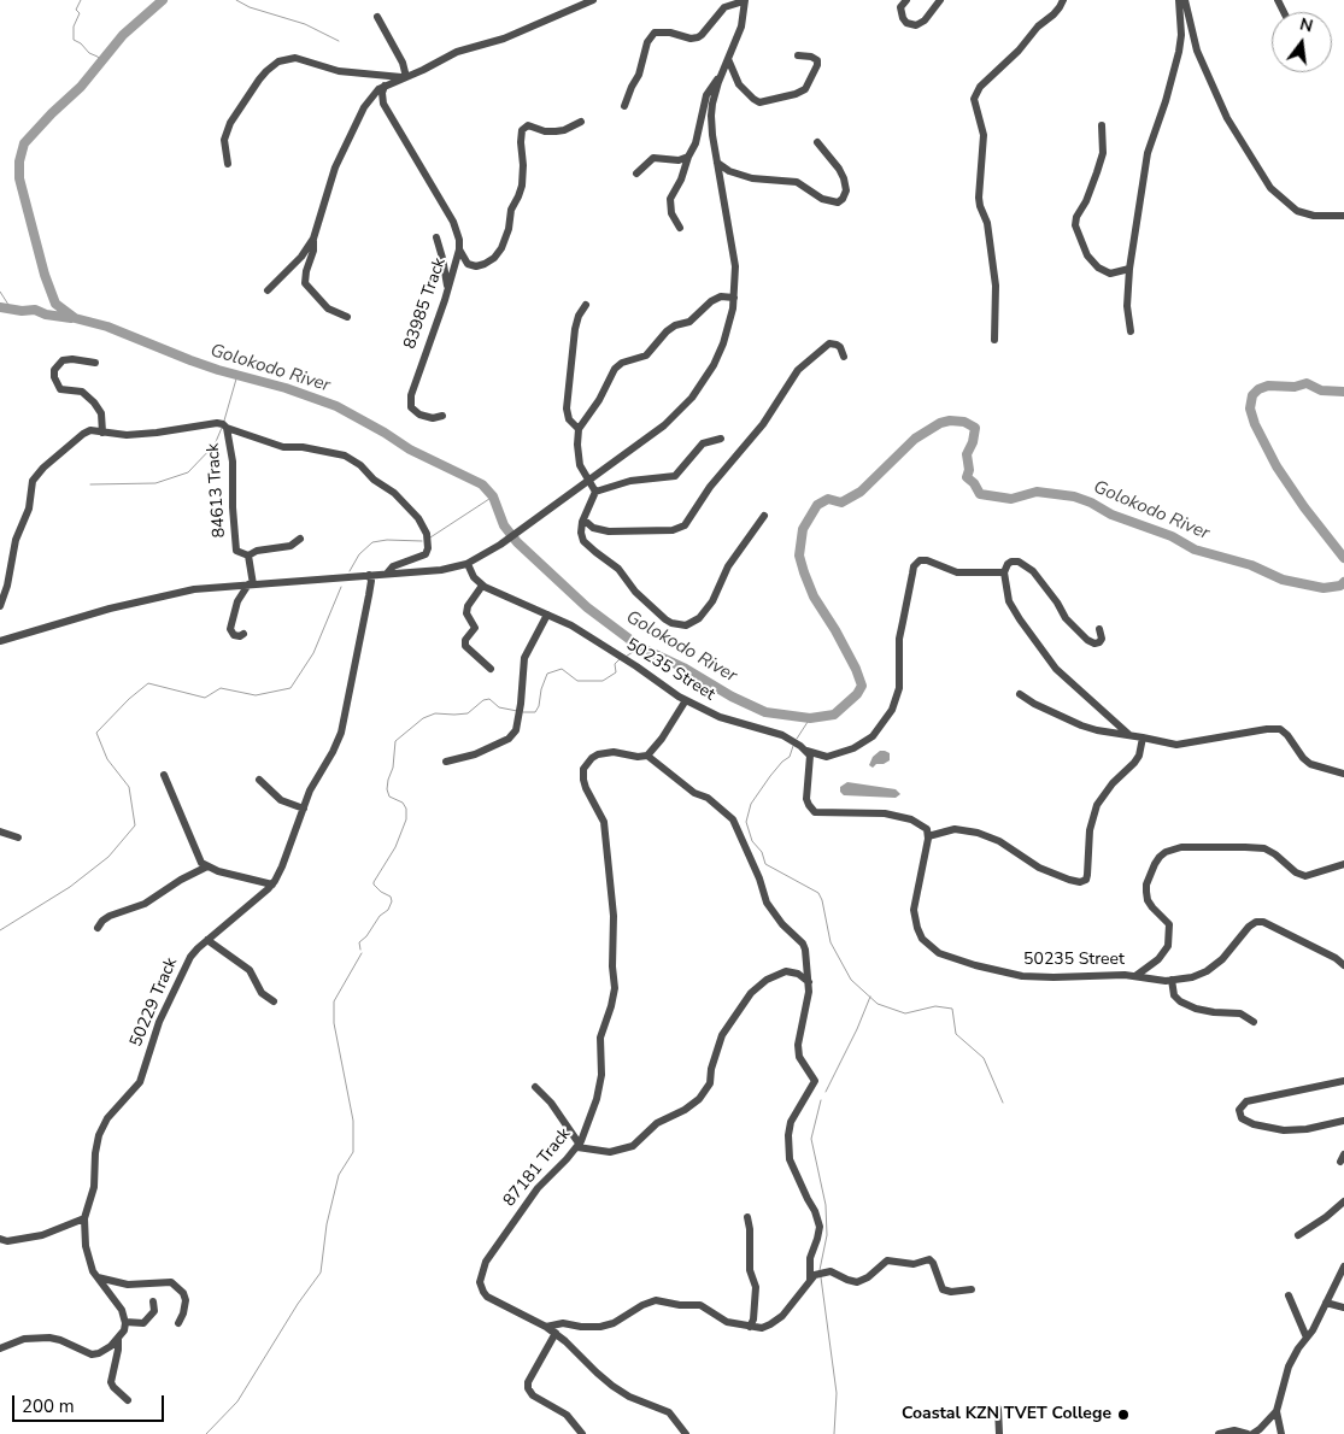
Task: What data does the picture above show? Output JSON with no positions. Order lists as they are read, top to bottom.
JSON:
{
  "streets": {
    "street": [
      "83985 Track",
      "84613 Track",
      "50235 Street",
      "50229 Track",
      "87181 Track"
    ]
  },
  "water": ["Golokodo River"],
  "places": ["Coastal KZN TVET College"],
  "scale_bar": "200 m",
  "north": "top"
}
